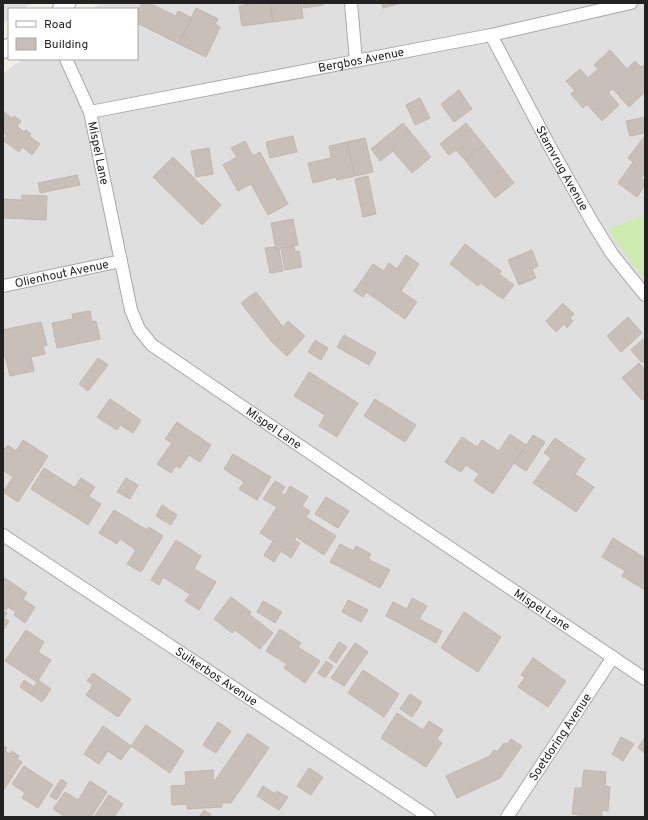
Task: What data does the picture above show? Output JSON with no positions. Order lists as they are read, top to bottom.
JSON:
{
  "streets": {
    "street": [
      "Bergbos Avenue",
      "Mispel Lane",
      "Stamvrug Avenue",
      "Olienhout Avenue",
      "Suikerbos Avenue",
      "Soetdoring Avenue"
    ]
  },
  "crossings": [
    ["Bergbos Avenue", "Mispel Lane"],
    ["Bergbos Avenue", "Stamvrug Avenue"],
    ["Mispel Lane", "Olienhout Avenue"],
    ["Mispel Lane", "Soetdoring Avenue"]
  ],
  "legend": ["Road", "Building"]
}
